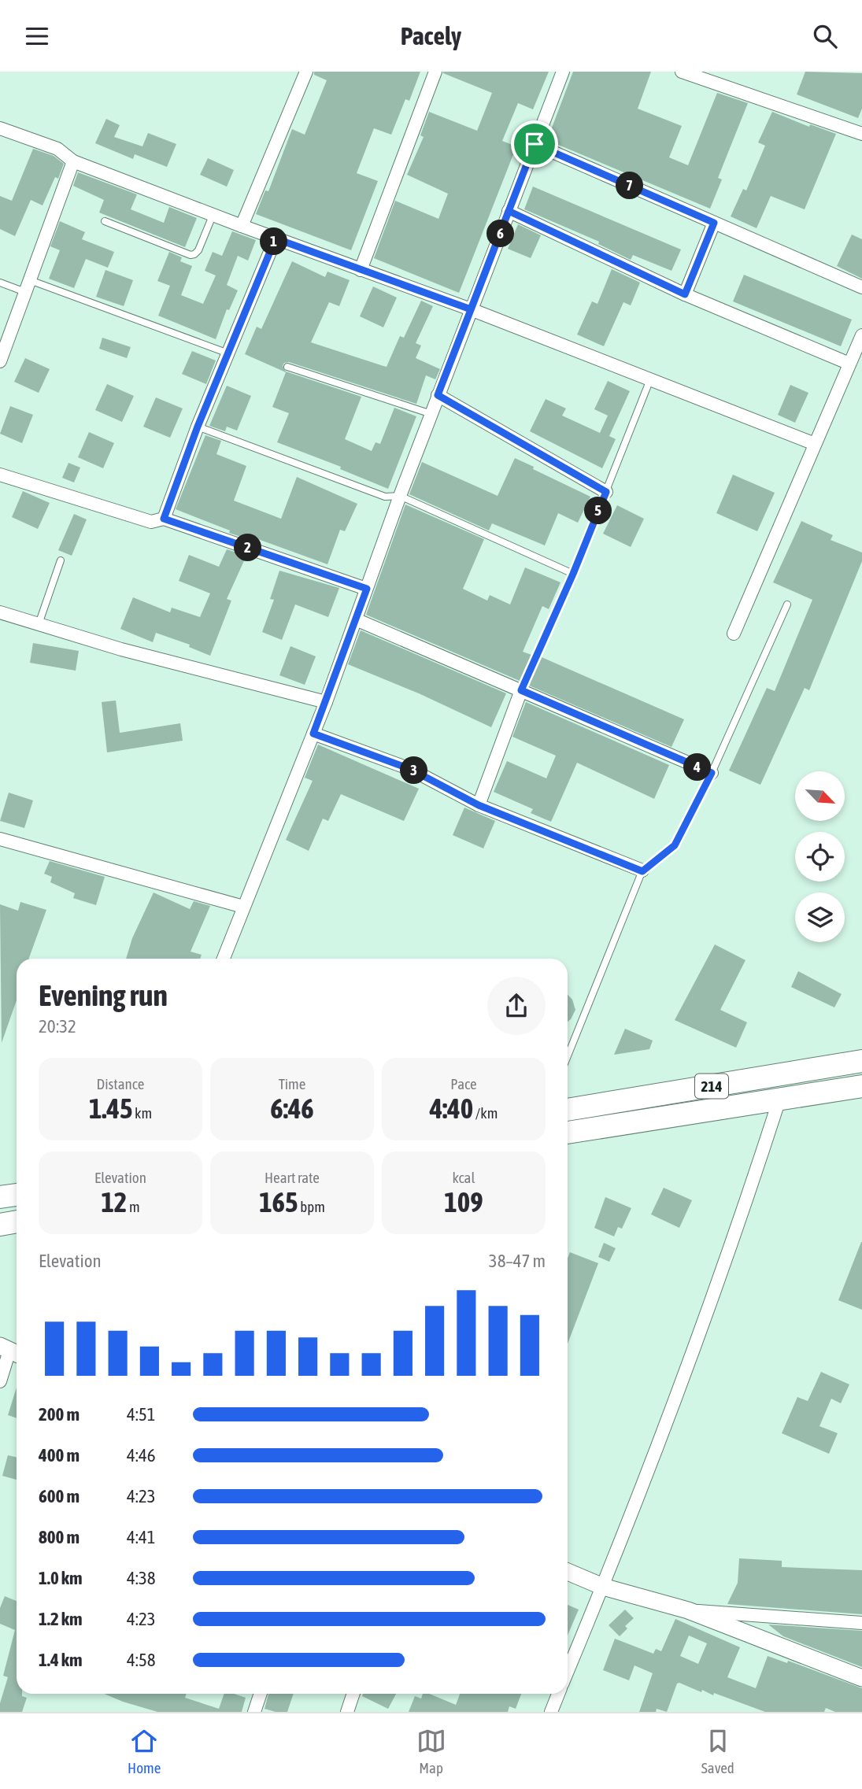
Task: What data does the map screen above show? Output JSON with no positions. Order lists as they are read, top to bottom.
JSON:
{
  "streets": {
    "highway": ["214"]
  },
  "north": "bottom right",
  "page": {
    "header": "Pacely",
    "pins": [
      "7",
      "6",
      "1",
      "5",
      "2",
      "4",
      "3"
    ],
    "heading": ["Evening run", "20:32"],
    "stats": [
      ["Distance", "1.45 km"],
      ["Time", "6:46"],
      ["Pace", "4:40 /km"],
      ["Elevation", "12 m"],
      ["Heart rate", "165 bpm"],
      ["kcal", "109"]
    ],
    "chart": ["Elevation", "38–47 m"],
    "list": [
      {
        "name": "200 m",
        "note": "4:51"
      },
      {
        "name": "400 m",
        "note": "4:46"
      },
      {
        "name": "600 m",
        "note": "4:23"
      },
      {
        "name": "800 m",
        "note": "4:41"
      },
      {
        "name": "1.0 km",
        "note": "4:38"
      },
      {
        "name": "1.2 km",
        "note": "4:23"
      },
      {
        "name": "1.4 km",
        "note": "4:58"
      }
    ],
    "tabs": ["Home", "Map", "Saved"]
  }
}
